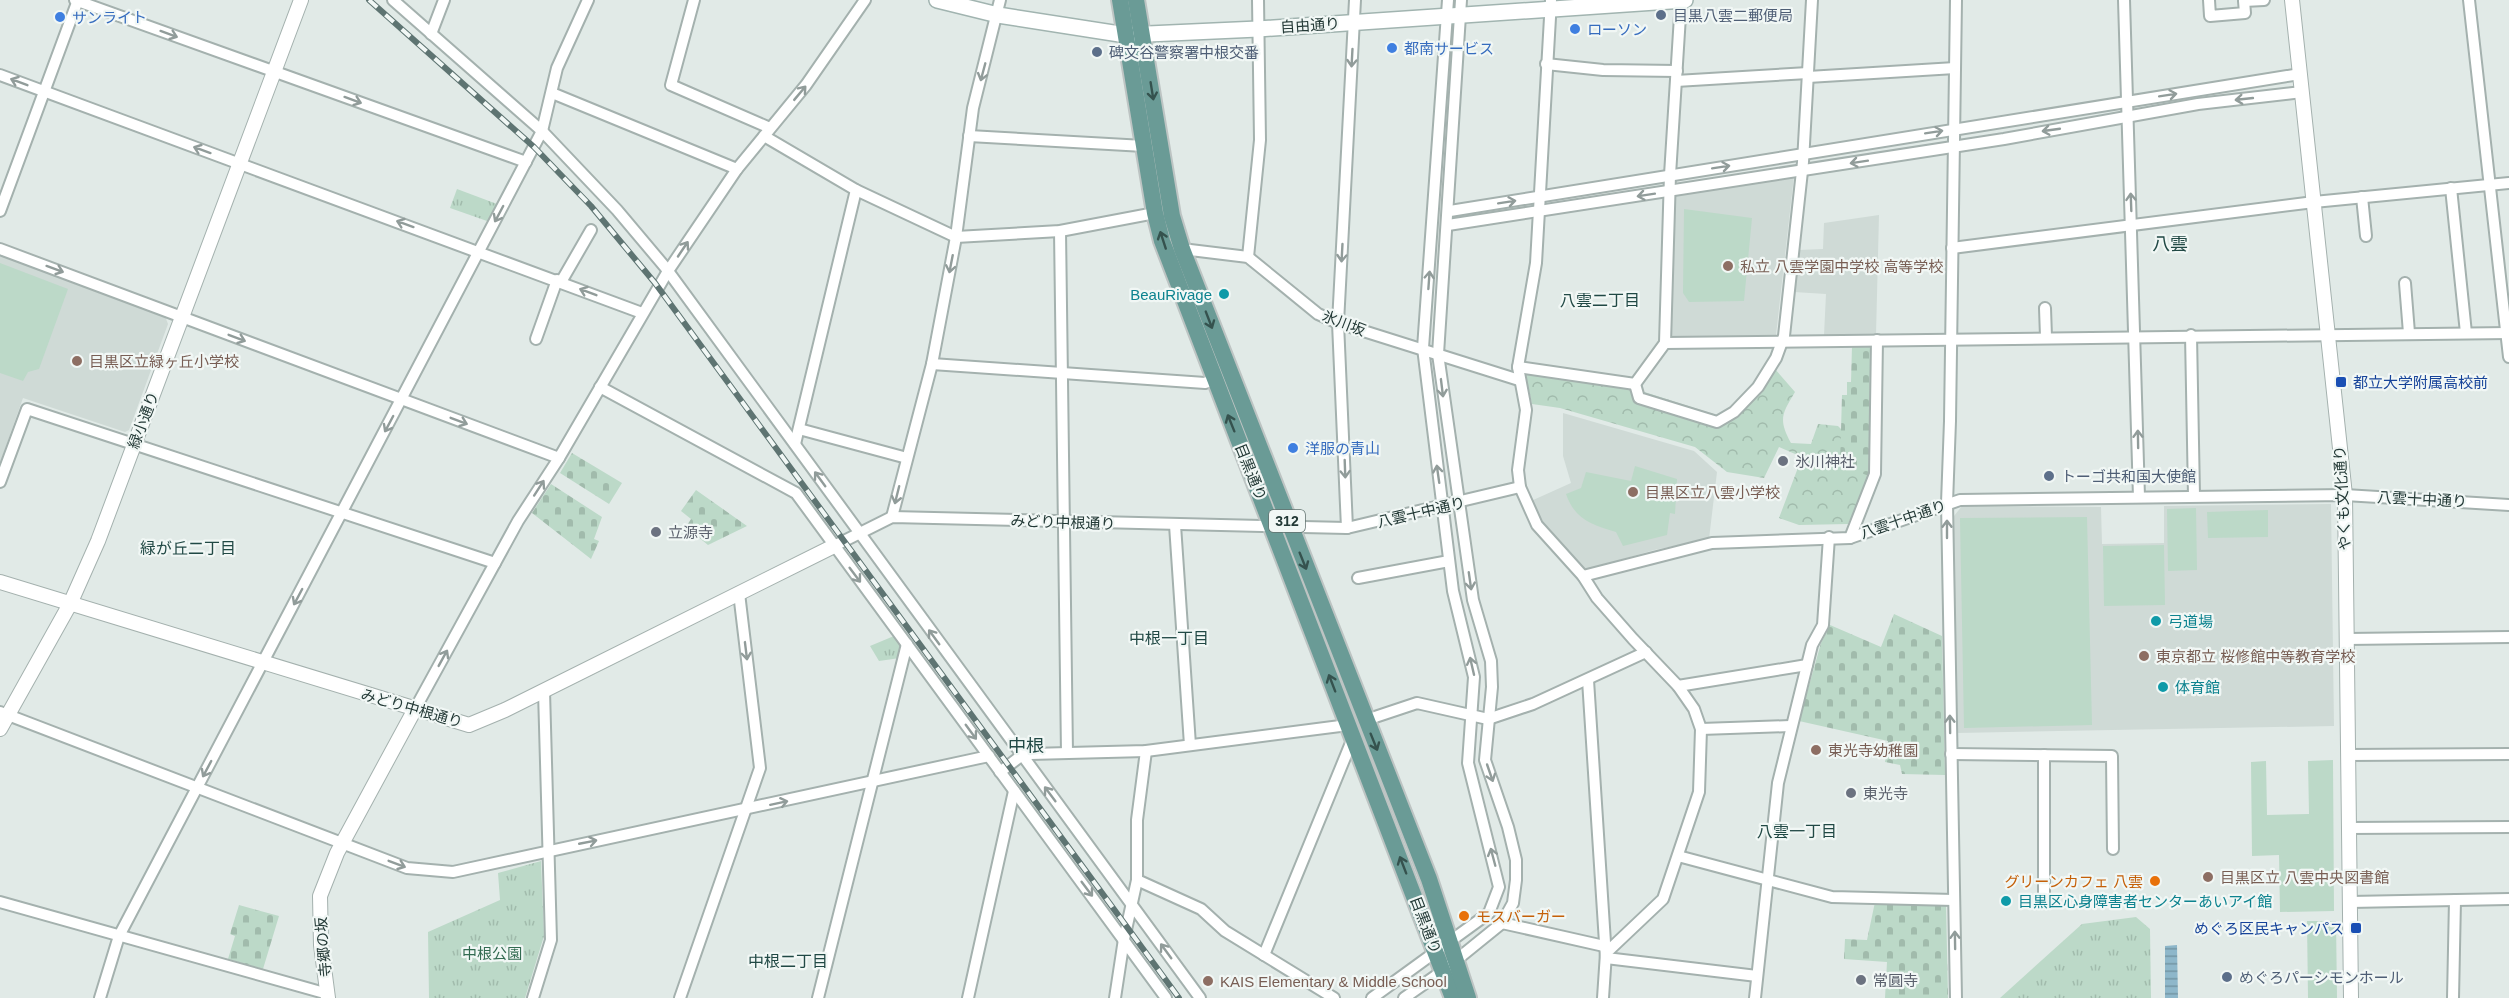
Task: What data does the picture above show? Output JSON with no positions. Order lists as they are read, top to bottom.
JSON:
{
  "streets": {
    "main road": ["自由通り", "目黒通り", "312"],
    "street": [
      "氷川坂",
      "緑小通り",
      "やくも文化通り",
      "八雲十中通り",
      "みどり中根通り",
      "寺郷の坂"
    ]
  },
  "crossings": [
    ["自由通り", "目黒通り"],
    ["緑小通り", "みどり中根通り"],
    ["目黒通り", "八雲十中通り"],
    ["目黒通り", "みどり中根通り"],
    ["やくも文化通り", "八雲十中通り"],
    ["八雲十中通り", "みどり中根通り"]
  ],
  "districts": [
    "八雲",
    "八雲二丁目",
    "緑が丘二丁目",
    "中根一丁目",
    "中根",
    "八雲一丁目",
    "中根二丁目"
  ],
  "parks": ["中根公園"],
  "places": {
    "other": [
      "目黒八雲二郵便局",
      "サンライト",
      "ローソン",
      "都南サービス",
      "碑文谷警察署中根交番",
      "私立 八雲学園中学校 高等学校",
      "BeauRivage",
      "目黒区立緑ヶ丘小学校",
      "洋服の青山",
      "氷川神社",
      "トーゴ共和国大使館",
      "目黒区立八雲小学校",
      "立源寺",
      "弓道場",
      "東京都立 桜修館中等教育学校",
      "体育館",
      "東光寺幼稚園",
      "東光寺",
      "目黒区立 八雲中央図書館",
      "グリーンカフェ 八雲",
      "目黒区心身障害者センターあいアイ館",
      "モスバーガー",
      "めぐろパーシモンホール",
      "常圓寺",
      "KAIS Elementary & Middle School"
    ],
    "transit": ["都立大学附属高校前", "めぐろ区民キャンパス"]
  }
}
